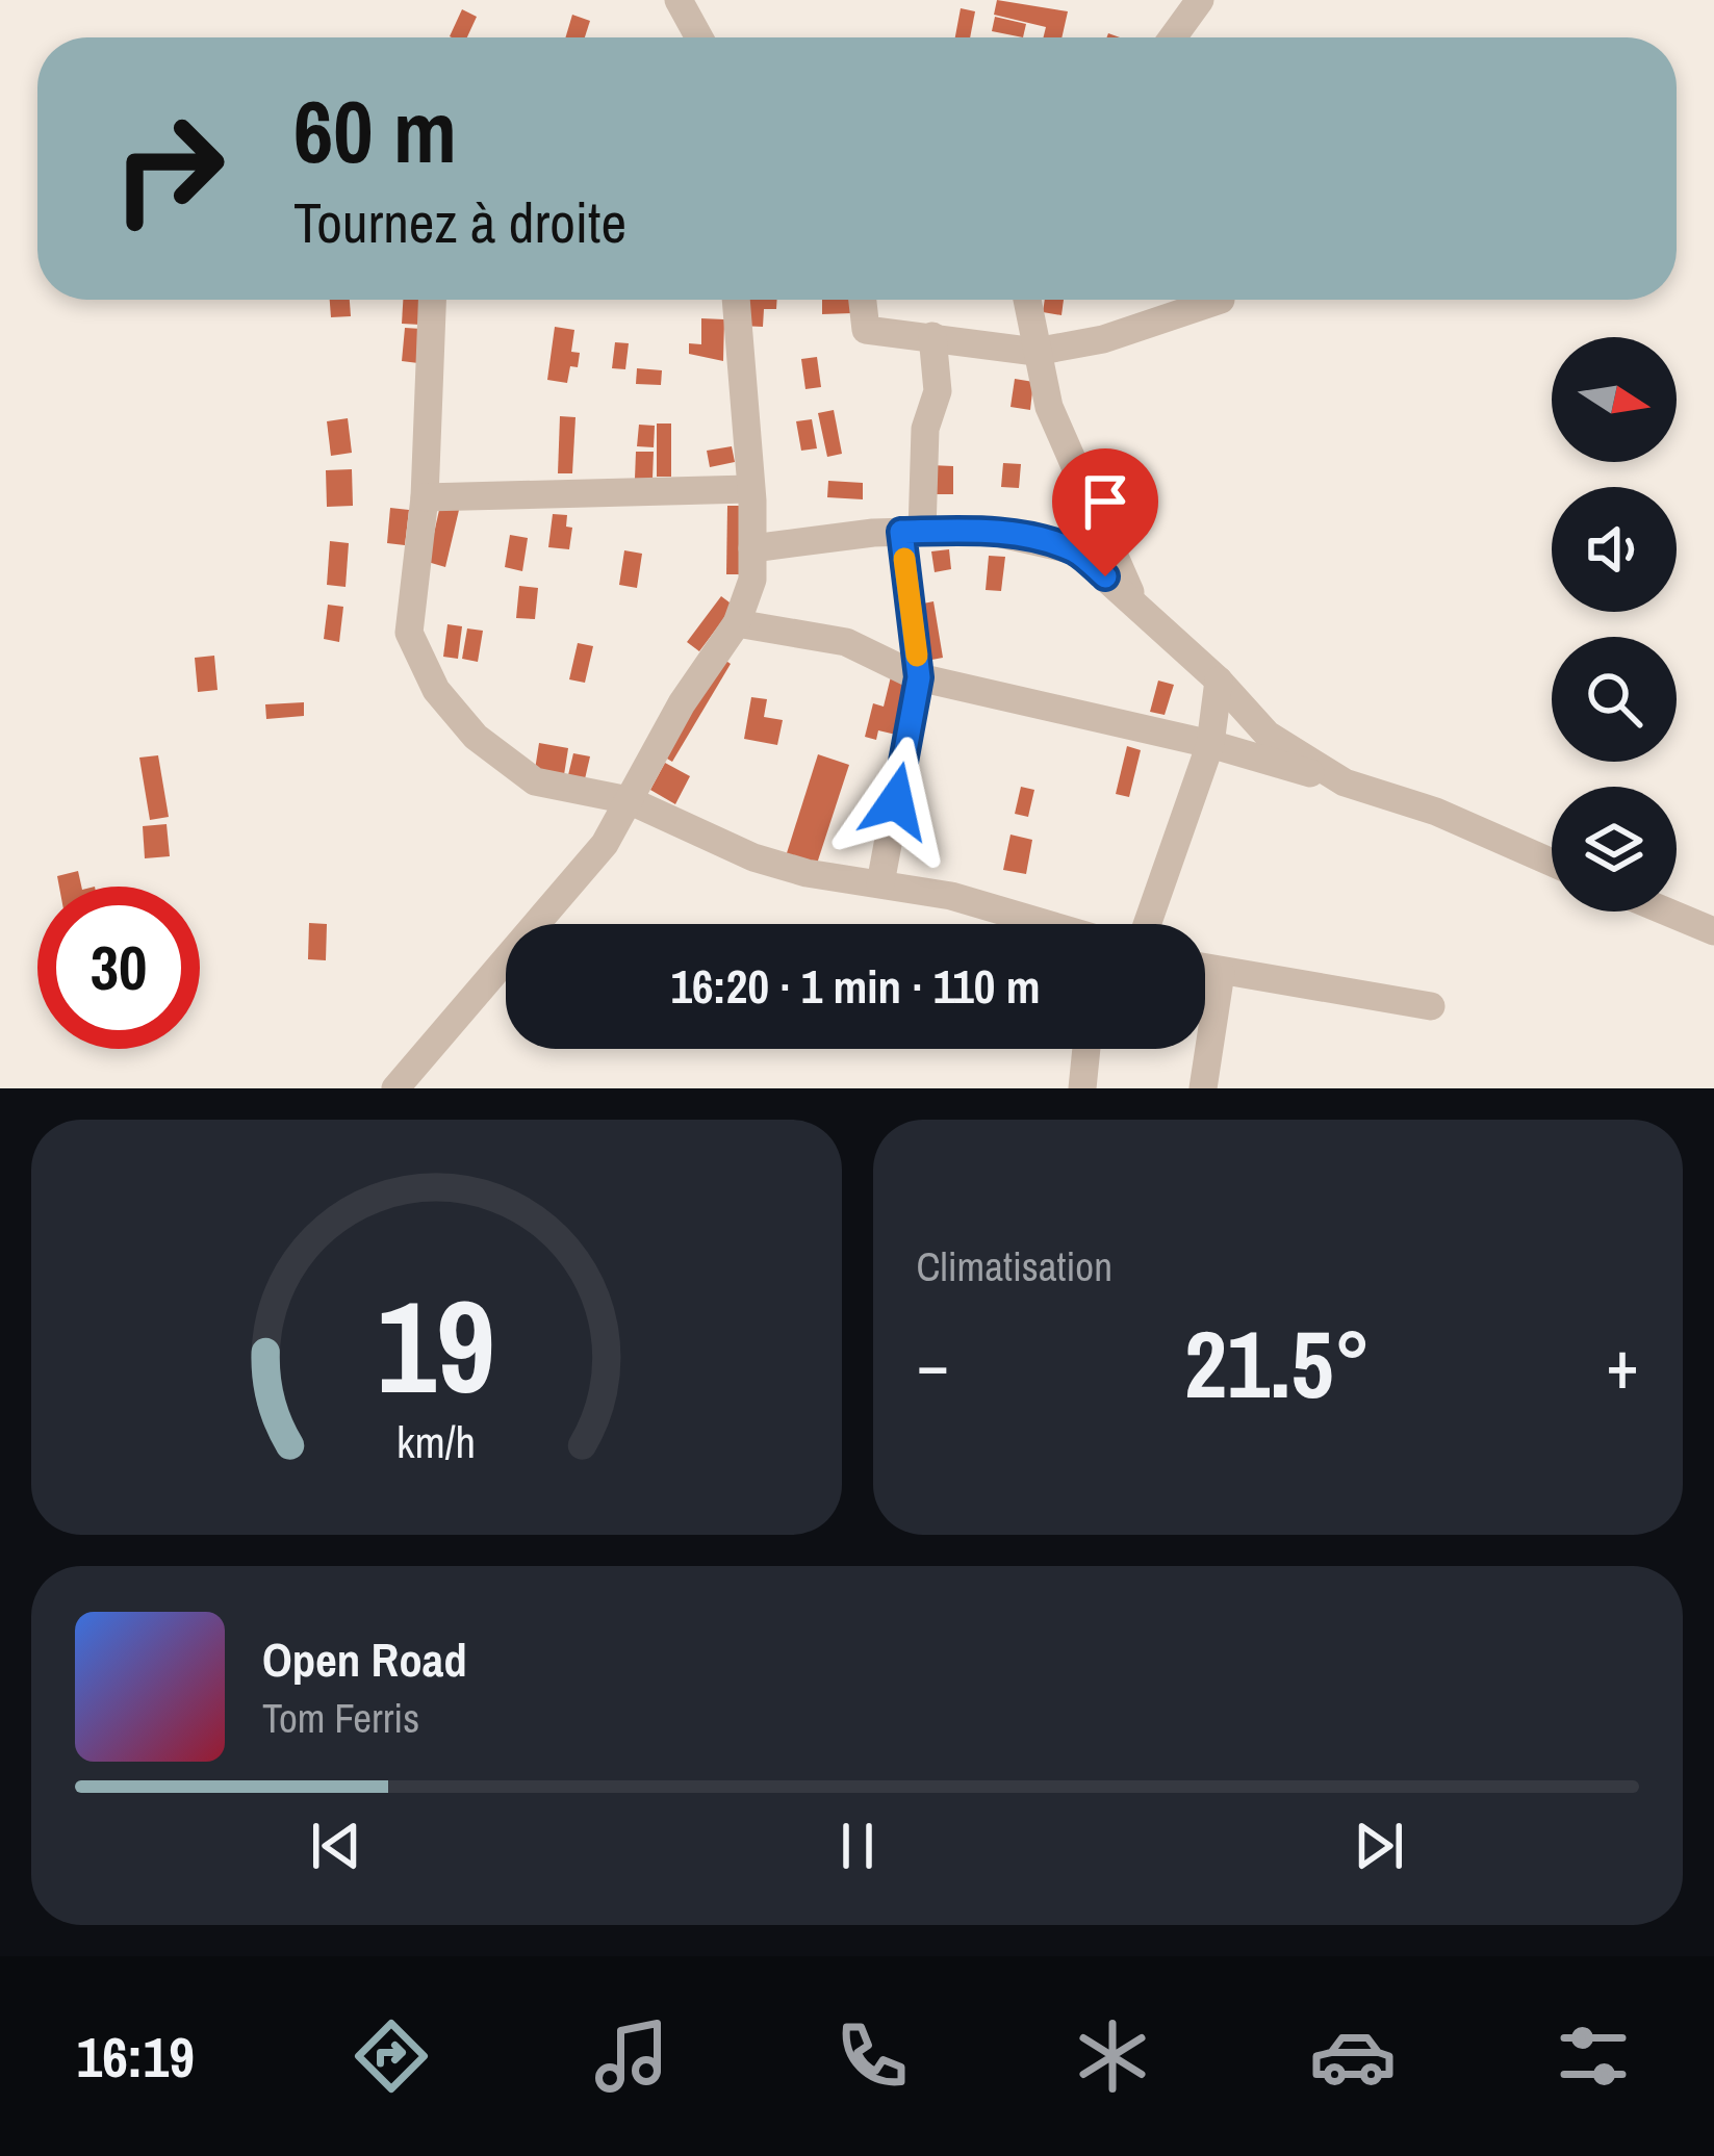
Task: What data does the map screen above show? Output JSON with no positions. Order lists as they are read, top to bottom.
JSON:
{
  "north": "right",
  "page": {
    "turn": ["60 m", "Tournez à droite"],
    "limit": "30",
    "trip": "16:20 · 1 min · 110 m",
    "tile": "Climatisation",
    "heat": ["−", "21.5°", "+"],
    "song": ["Open Road", "Tom Ferris"],
    "tabs": "16:19",
    "gauge": ["19", "km/h"]
  }
}
